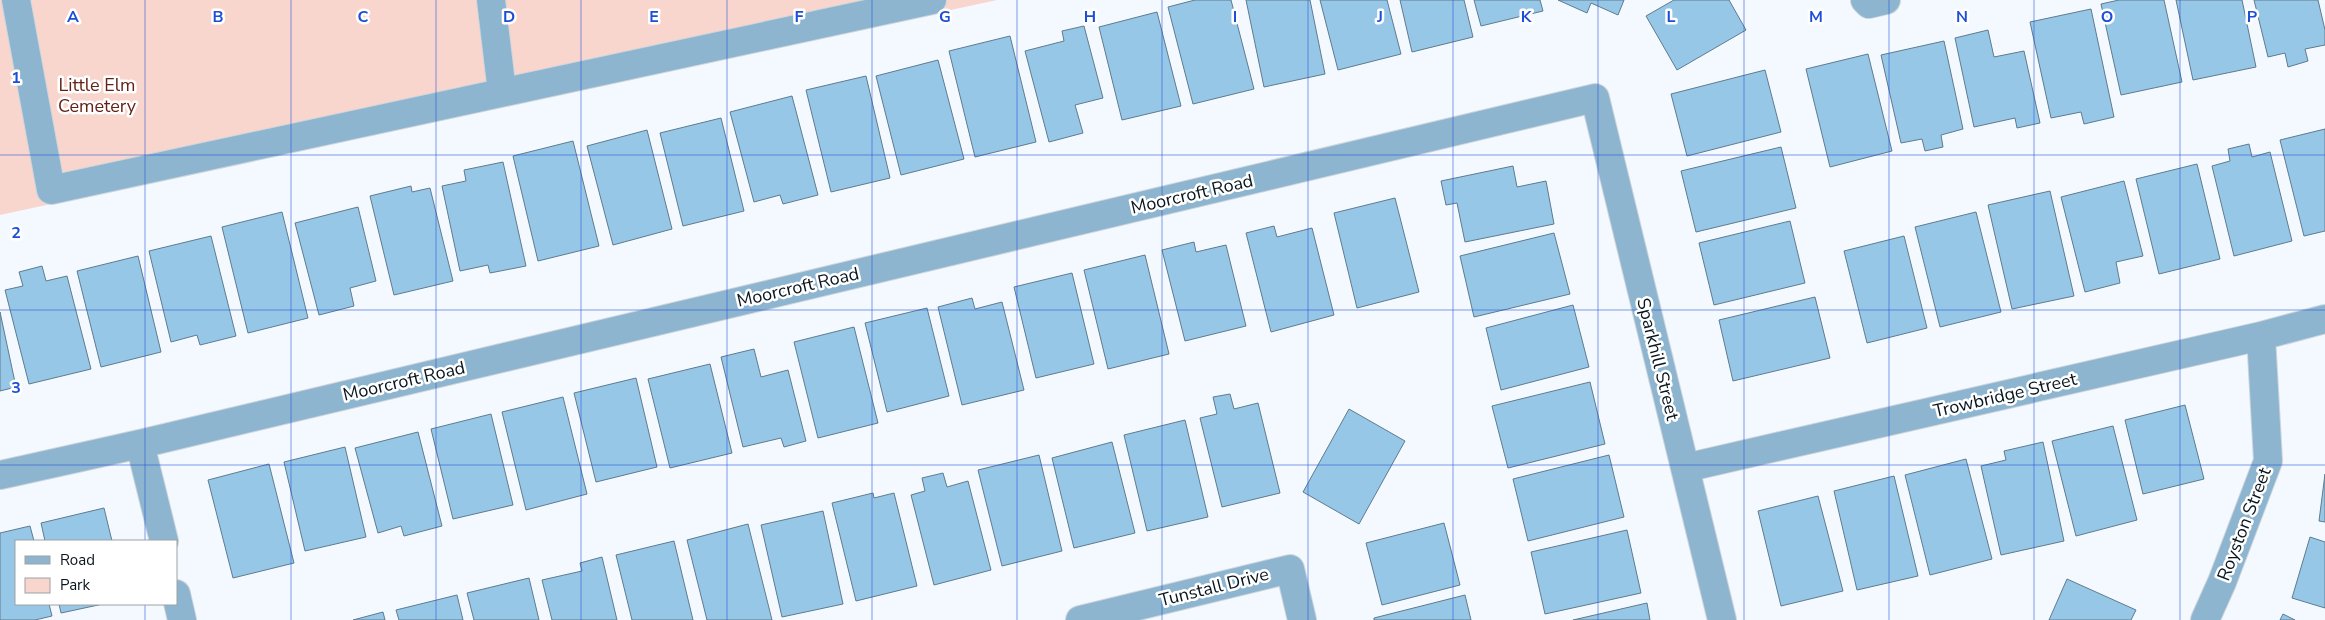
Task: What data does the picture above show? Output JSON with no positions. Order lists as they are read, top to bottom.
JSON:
{
  "streets": {
    "street": [
      "Moorcroft Road",
      "Sparkhill Street",
      "Trowbridge Street",
      "Royston Street",
      "Tunstall Drive"
    ]
  },
  "crossings": [
    ["Moorcroft Road", "Sparkhill Street"],
    ["Sparkhill Street", "Trowbridge Street"],
    ["Trowbridge Street", "Royston Street"]
  ],
  "parks": ["Little Elm Cemetery"],
  "legend": ["Road", "Park"],
  "grid": {
    "columns": [
      "A",
      "B",
      "C",
      "D",
      "E",
      "F",
      "G",
      "H",
      "I",
      "J",
      "K",
      "L",
      "M",
      "N",
      "O",
      "P"
    ],
    "rows": ["1", "2", "3"]
  }
}
